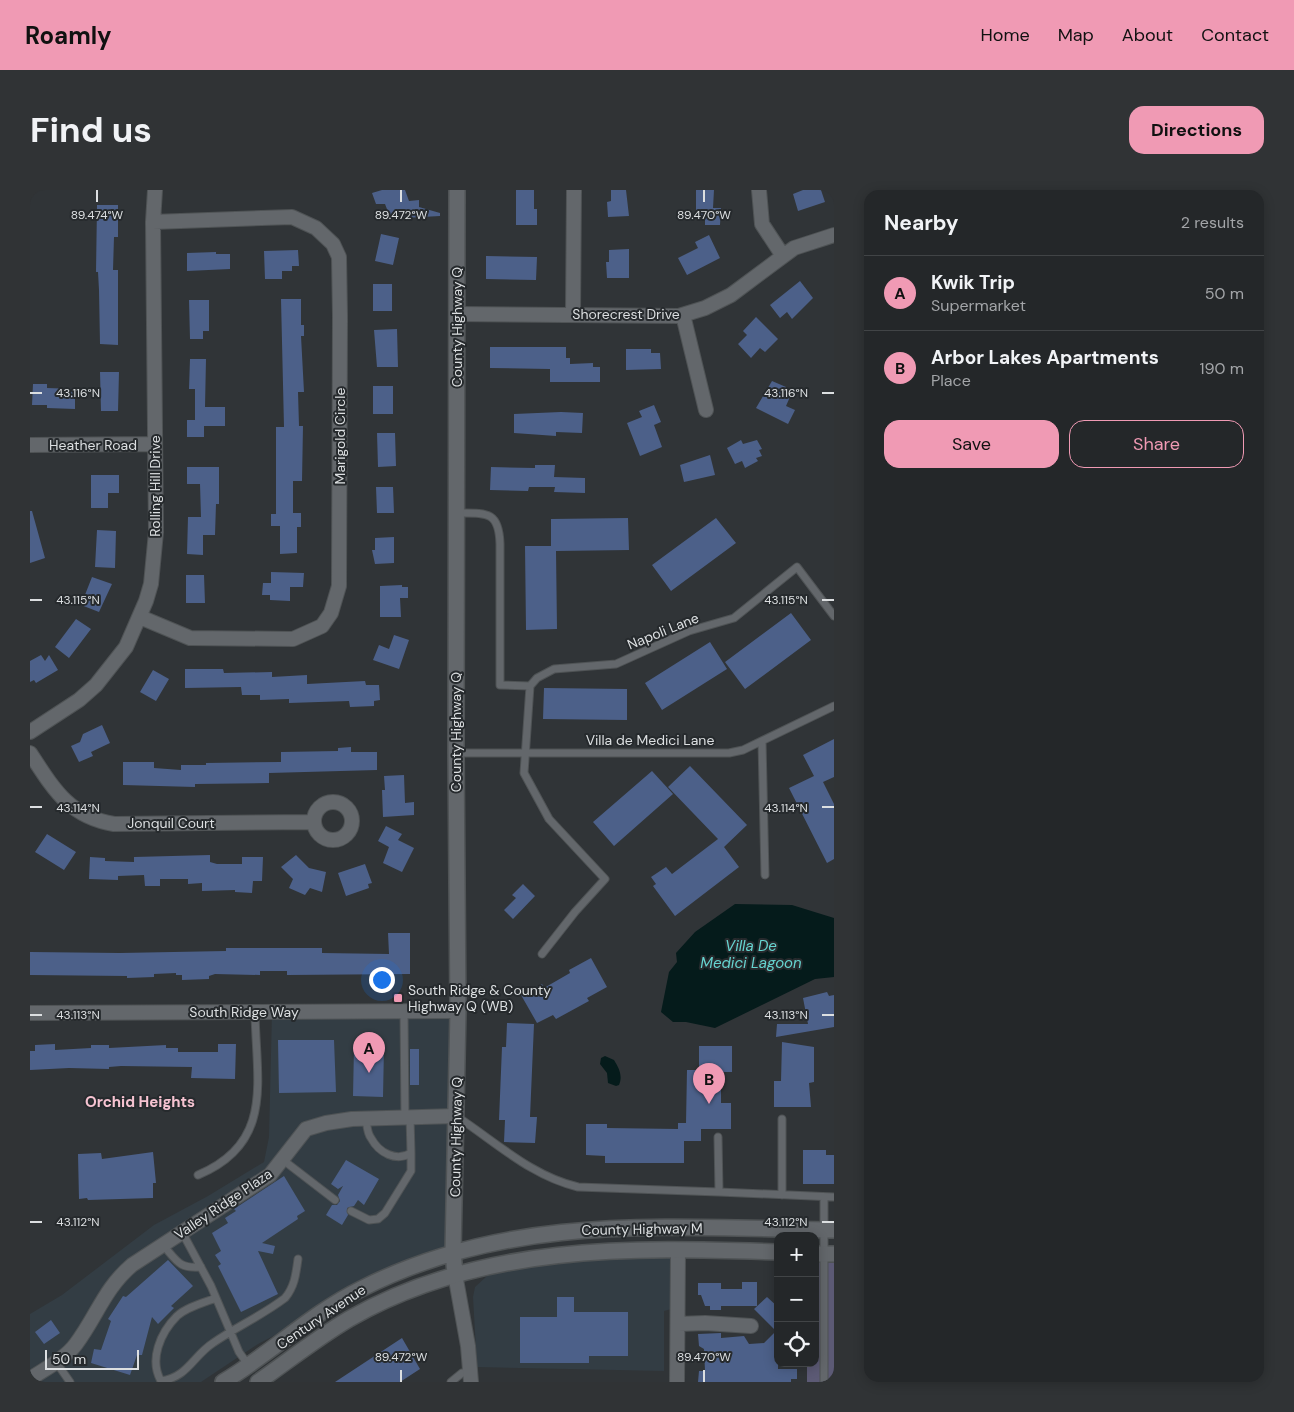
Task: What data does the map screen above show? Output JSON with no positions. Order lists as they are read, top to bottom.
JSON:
{
  "streets": {
    "main road": ["County Highway Q", "County Highway M", "Century Avenue"],
    "street": [
      "Shorecrest Drive",
      "Marigold Circle",
      "Heather Road",
      "Rolling Hill Drive",
      "Jonquil Court",
      "South Ridge Way",
      "Valley Ridge Plaza"
    ],
    "lane": ["Napoli Lane", "Villa de Medici Lane"]
  },
  "crossings": [
    ["Shorecrest Drive", "County Highway Q"],
    ["County Highway Q", "Villa de Medici Lane"],
    ["County Highway Q", "South Ridge Way"],
    ["County Highway Q", "Valley Ridge Plaza"],
    ["County Highway Q", "County Highway M"],
    ["County Highway Q", "Century Avenue"],
    ["Marigold Circle", "Rolling Hill Drive"],
    ["Heather Road", "Rolling Hill Drive"],
    ["County Highway M", "Century Avenue"]
  ],
  "districts": ["Orchid Heights"],
  "water": ["Villa De Medici Lagoon"],
  "places": {
    "transit": ["South Ridge & County Highway Q (WB)"]
  },
  "scale_bar": "50 m",
  "page": {
    "header": "Roamly",
    "nav": [
      "Home",
      "Map",
      "About",
      "Contact"
    ],
    "buttons": [
      "Directions",
      ["Save", "Share"]
    ],
    "title": "Find us",
    "heading": ["Nearby", "2 results"],
    "list": [
      {
        "mark": "A",
        "name": "Kwik Trip",
        "note": "Supermarket",
        "value": "50 m"
      },
      {
        "mark": "B",
        "name": "Arbor Lakes Apartments",
        "note": "Place",
        "value": "190 m"
      }
    ],
    "pins": ["A", "B"],
    "map_buttons": ["+", "−"],
    "scale": "50 m"
  },
  "coordinates": [
    "89.474°W",
    "89.472°W",
    "89.470°W",
    "43.116°N",
    "43.115°N",
    "43.114°N",
    "43.113°N",
    "43.112°N"
  ]
}
